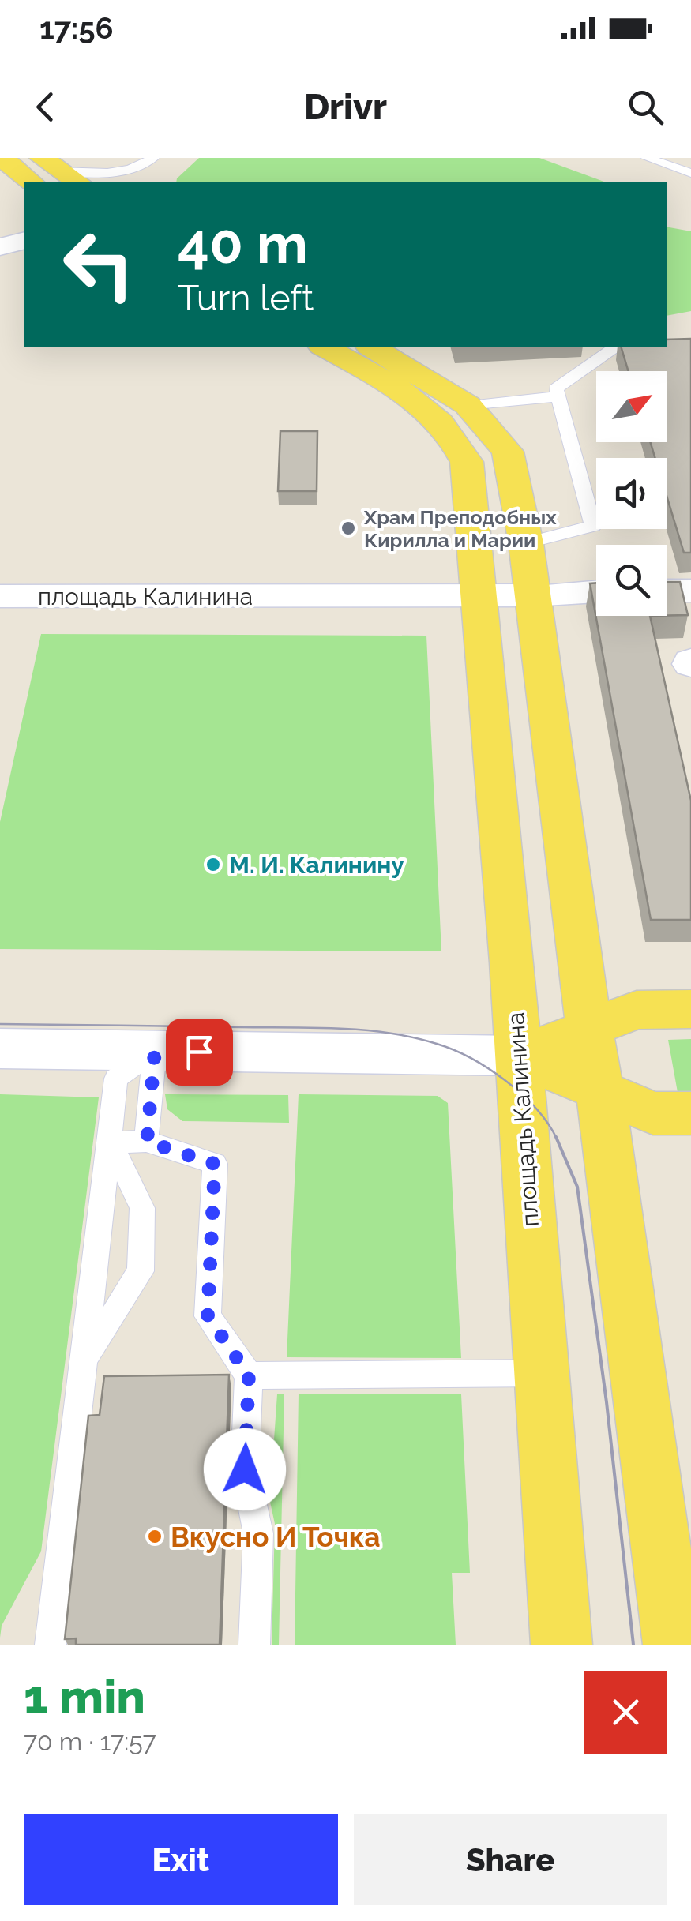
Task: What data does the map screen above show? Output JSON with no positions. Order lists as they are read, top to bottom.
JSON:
{
  "streets": {
    "main road": ["площадь Калинина"]
  },
  "places": ["Храм Преподобных Кирилла и Марии", "М. И. Калинину", "Вкусно И Точка"],
  "north": "top right",
  "page": {
    "status": "17:56",
    "header": "Drivr",
    "turn": ["40 m", "Turn left"],
    "heading": ["1 min", "70 m · 17:57"],
    "buttons": ["Exit", "Share"]
  }
}
